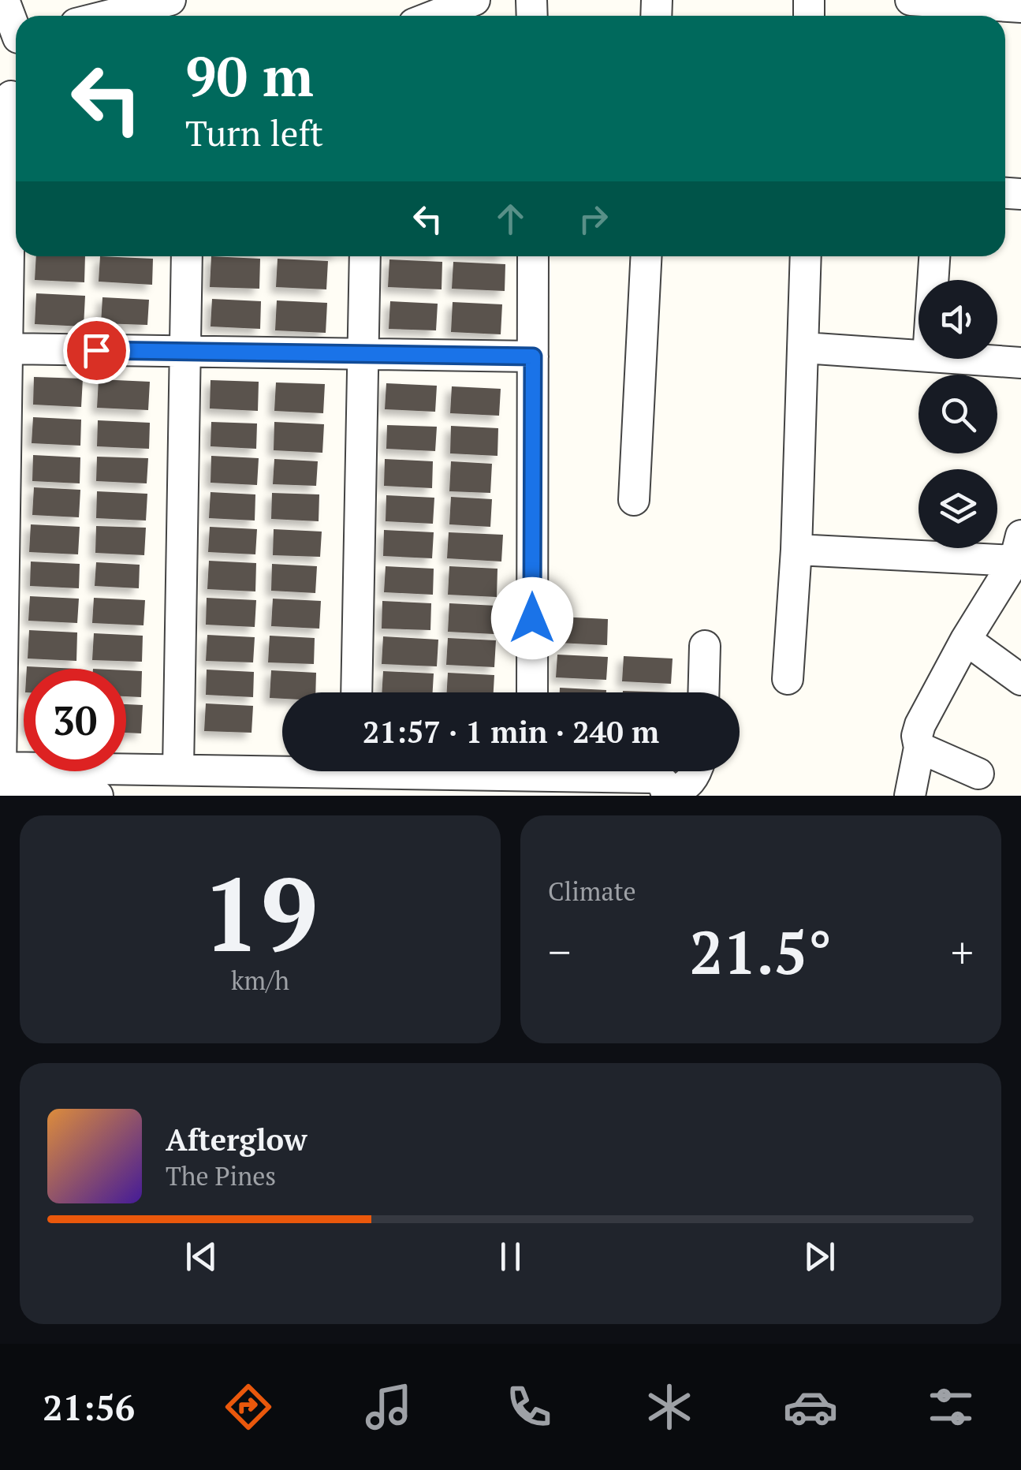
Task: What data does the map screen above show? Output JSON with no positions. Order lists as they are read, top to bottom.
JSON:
{
  "page": {
    "turn": ["90 m", "Turn left"],
    "limit": "30",
    "trip": "21:57 · 1 min · 240 m",
    "tile": [
      ["19", "km/h"],
      "Climate"
    ],
    "heat": ["−", "21.5°", "+"],
    "song": ["Afterglow", "The Pines"],
    "tabs": "21:56"
  }
}
